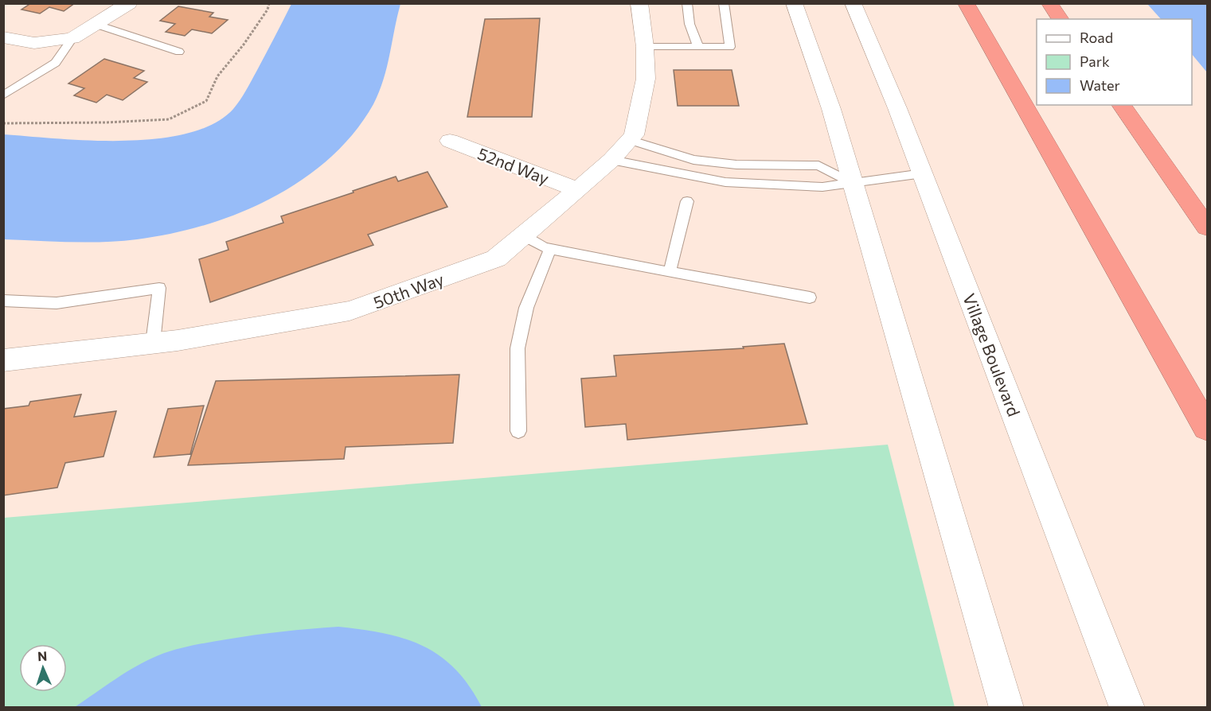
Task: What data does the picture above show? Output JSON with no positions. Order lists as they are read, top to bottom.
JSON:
{
  "streets": {
    "street": ["52nd Way", "50th Way", "Village Boulevard"]
  },
  "crossings": [
    ["52nd Way", "50th Way"]
  ],
  "legend": ["Road", "Park", "Water"],
  "north": "top"
}
